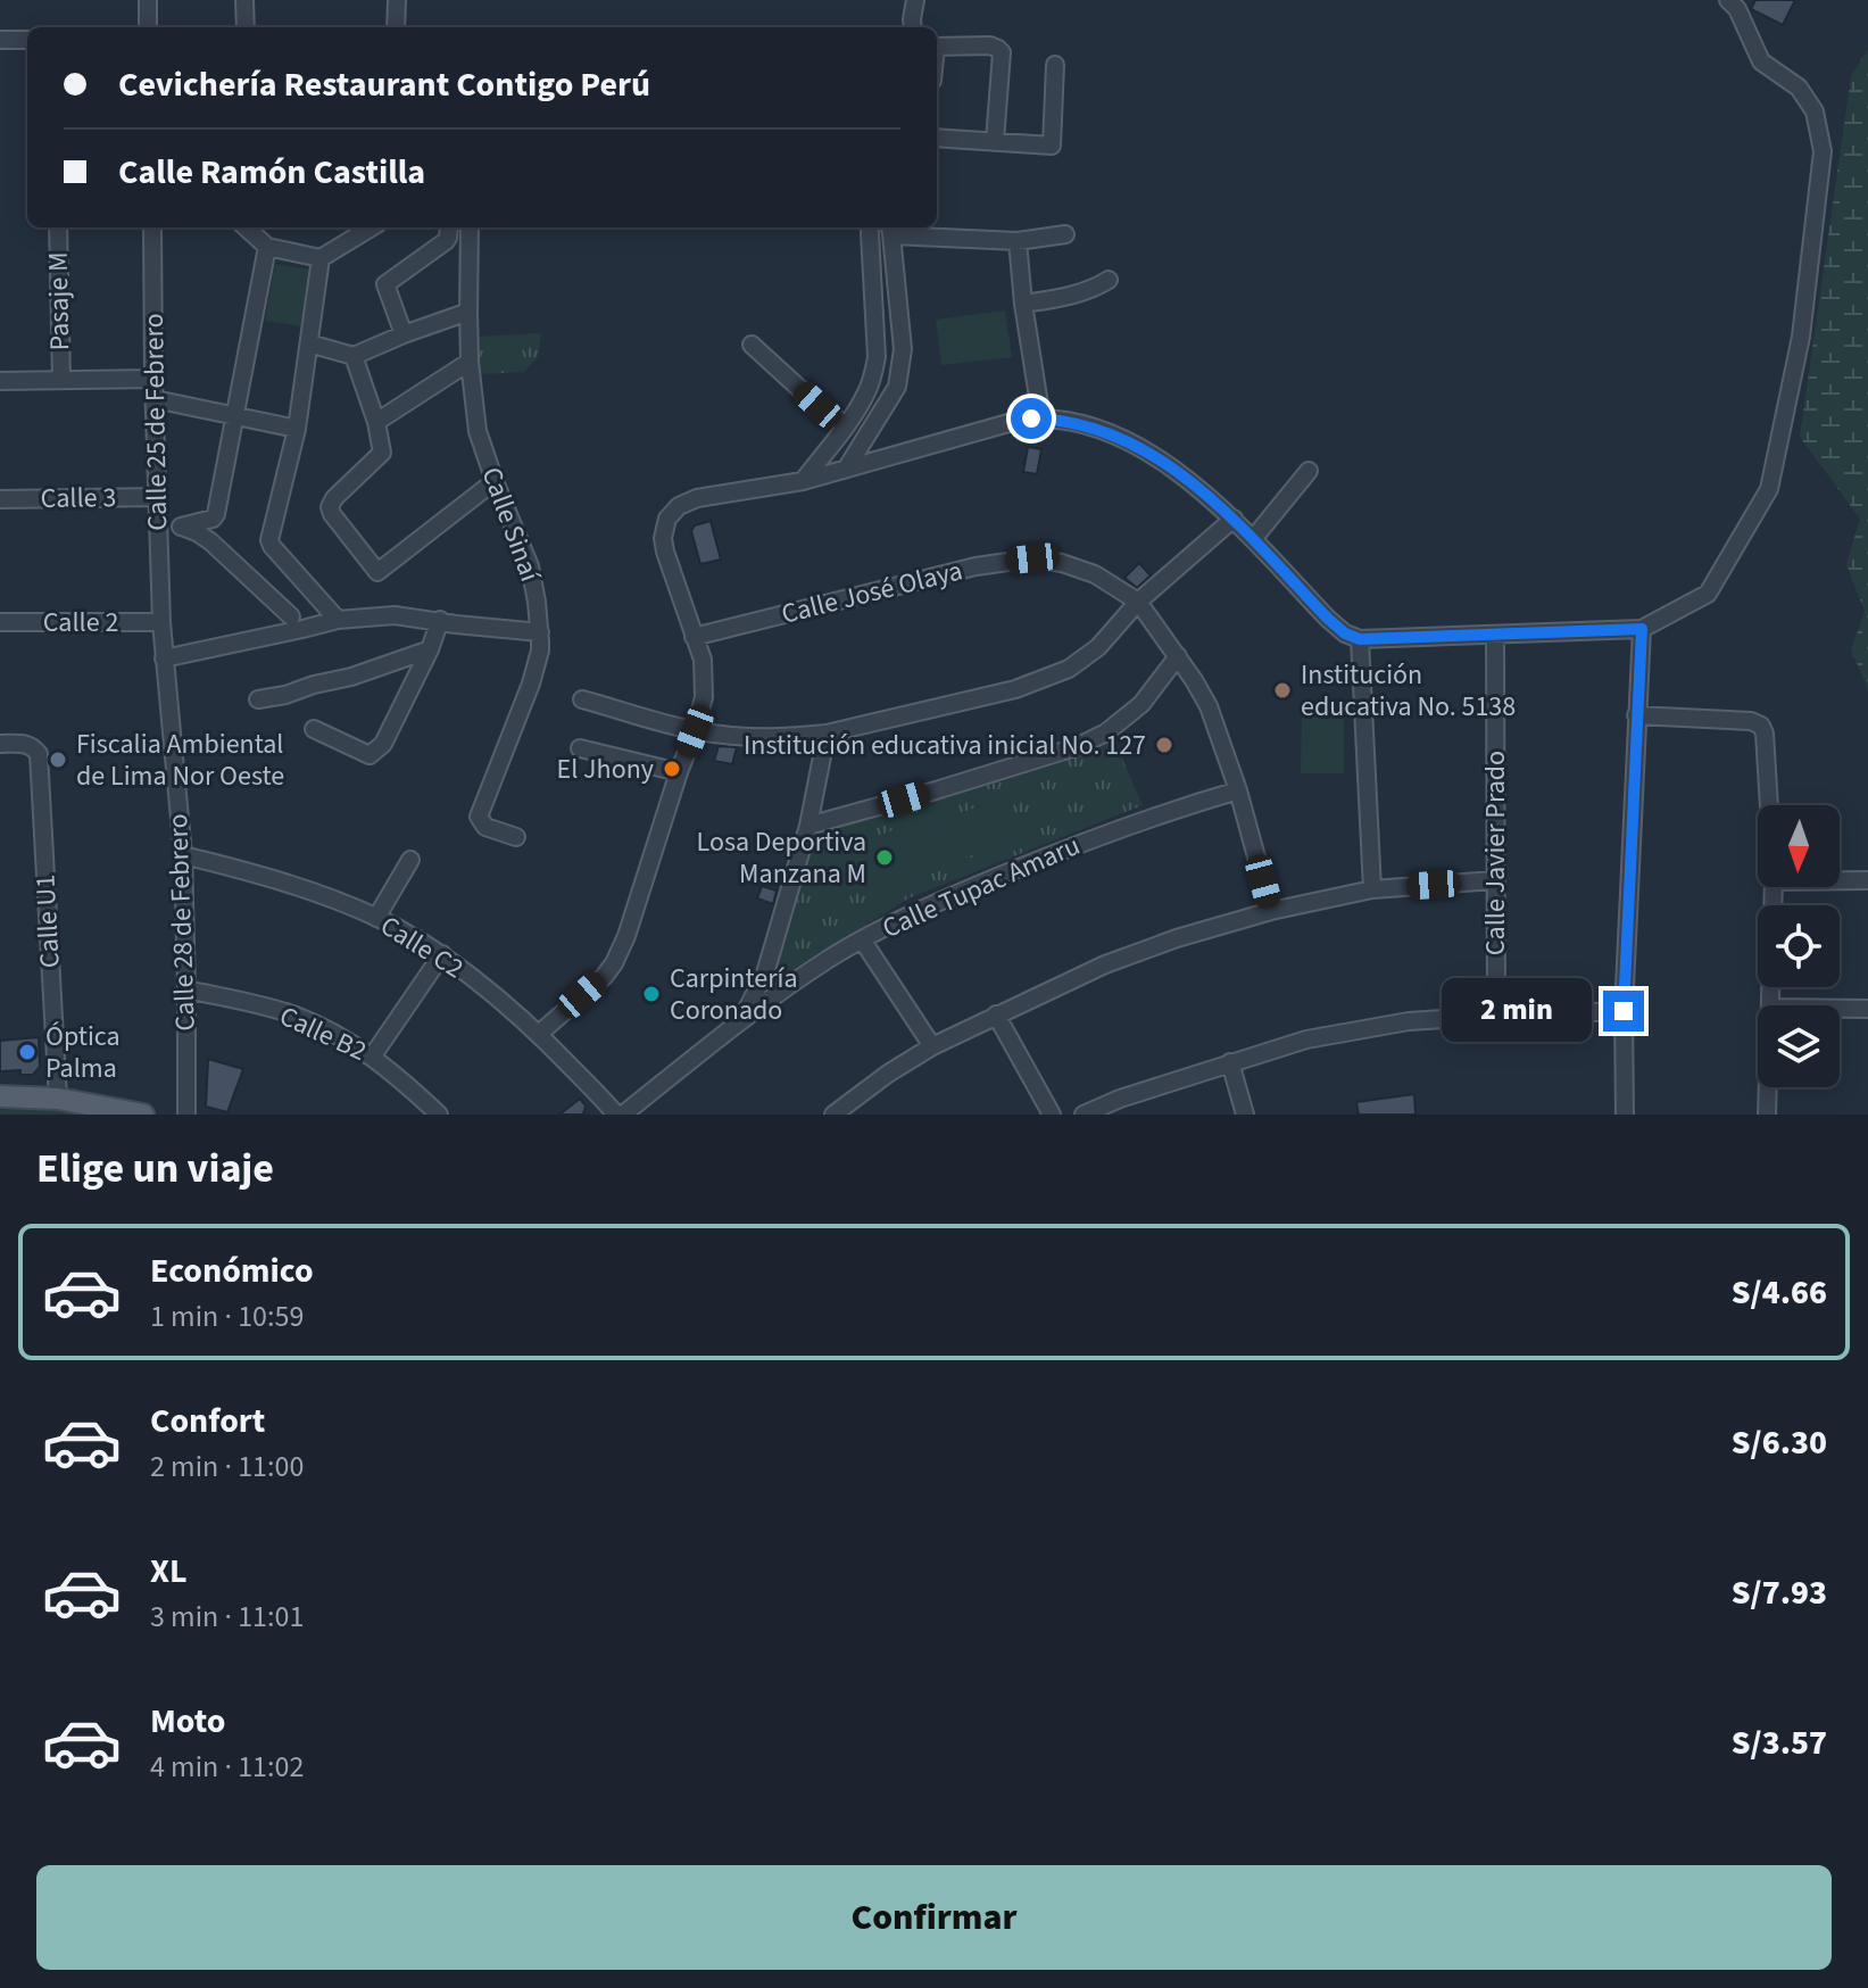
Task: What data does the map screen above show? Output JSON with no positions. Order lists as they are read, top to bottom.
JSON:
{
  "streets": {
    "street": [
      "Pasaje M",
      "Calle 25 de Febrero",
      "Calle 3",
      "Calle Sinaí",
      "Calle José Olaya",
      "Calle 2",
      "Calle Javier Prado",
      "Calle Tupac Amaru",
      "Calle U1",
      "Calle 28 de Febrero",
      "Calle C2",
      "Calle B2"
    ]
  },
  "crossings": [
    ["Calle 25 de Febrero", "Calle 3"],
    ["Calle 25 de Febrero", "Calle 2"],
    ["Calle 25 de Febrero", "Calle 28 de Febrero"],
    ["Calle José Olaya", "Calle Tupac Amaru"],
    ["Calle 2", "Calle 28 de Febrero"],
    ["Calle Tupac Amaru", "Calle C2"],
    ["Calle 28 de Febrero", "Calle C2"],
    ["Calle 28 de Febrero", "Calle B2"]
  ],
  "places": [
    "Institución educativa No. 5138",
    "Institución educativa inicial No. 127",
    "Fiscalia Ambiental de Lima Nor Oeste",
    "El Jhony",
    "Losa Deportiva Manzana M",
    "Carpintería Coronado",
    "Óptica Palma"
  ],
  "north": "bottom",
  "page": {
    "banner": ["Cevichería Restaurant Contigo Perú", "Calle Ramón Castilla"],
    "bubble": "2 min",
    "heading": "Elige un viaje",
    "list": [
      {
        "name": "Económico",
        "note": "1 min · 10:59",
        "value": "S/4.66"
      },
      {
        "name": "Confort",
        "note": "2 min · 11:00",
        "value": "S/6.30"
      },
      {
        "name": "XL",
        "note": "3 min · 11:01",
        "value": "S/7.93"
      },
      {
        "name": "Moto",
        "note": "4 min · 11:02",
        "value": "S/3.57"
      }
    ],
    "buttons": "Confirmar"
  }
}
